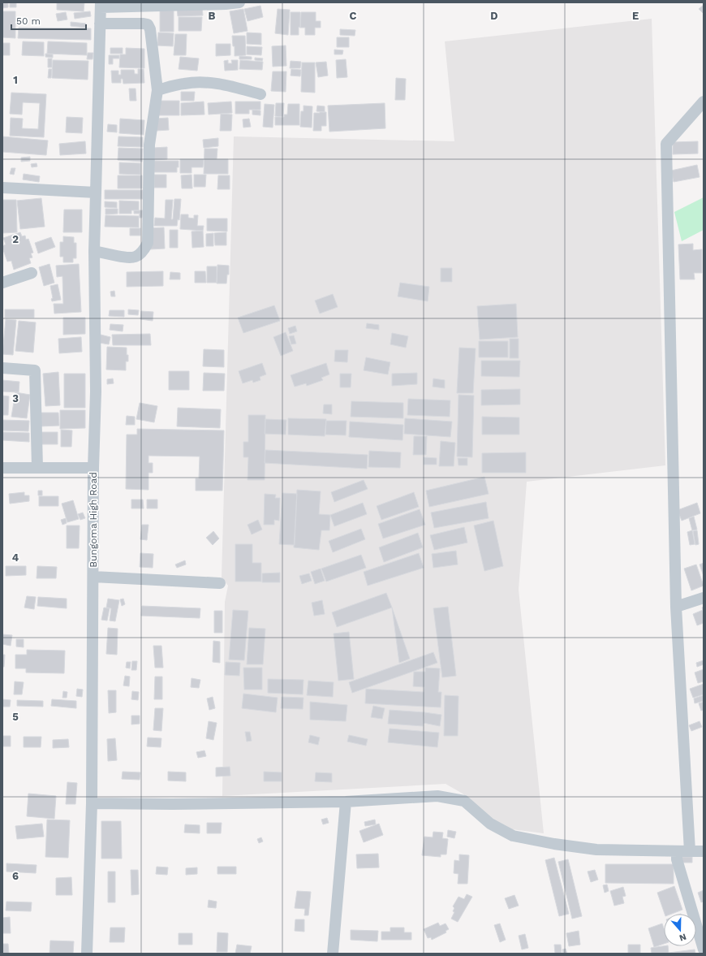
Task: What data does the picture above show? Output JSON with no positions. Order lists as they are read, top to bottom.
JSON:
{
  "streets": {
    "street": ["Bungoma High Road"]
  },
  "scale_bar": "50 m",
  "north": "bottom",
  "grid": {
    "columns": [
      "B",
      "C",
      "D",
      "E"
    ],
    "rows": [
      "1",
      "2",
      "3",
      "4",
      "5",
      "6"
    ]
  }
}
